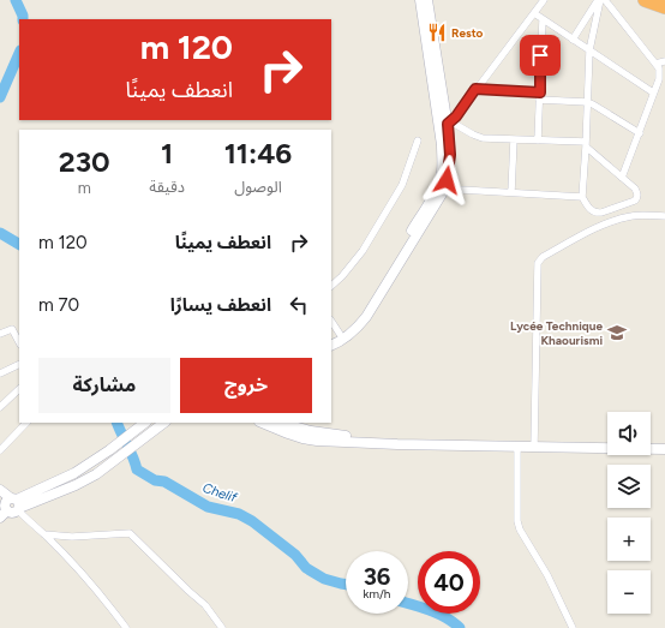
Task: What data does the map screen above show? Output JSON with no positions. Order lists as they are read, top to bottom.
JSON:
{
  "water": ["Chelif"],
  "places": {
    "restaurant": ["Resto"],
    "school or university": ["Lycée Technique Khaourismi"]
  },
  "page": {
    "turn": ["120 m", "انعطف يمينًا"],
    "eta": [
      "11:46",
      "الوصول",
      "1",
      "دقيقة",
      "230",
      "m"
    ],
    "list": [
      {
        "name": "انعطف يمينًا",
        "value": "120 m"
      },
      {
        "name": "انعطف يسارًا",
        "value": "70 m"
      }
    ],
    "buttons": ["خروج", "مشاركة"],
    "map_buttons": ["+", "−"],
    "speed": "36 km/h",
    "limit": "40"
  }
}
